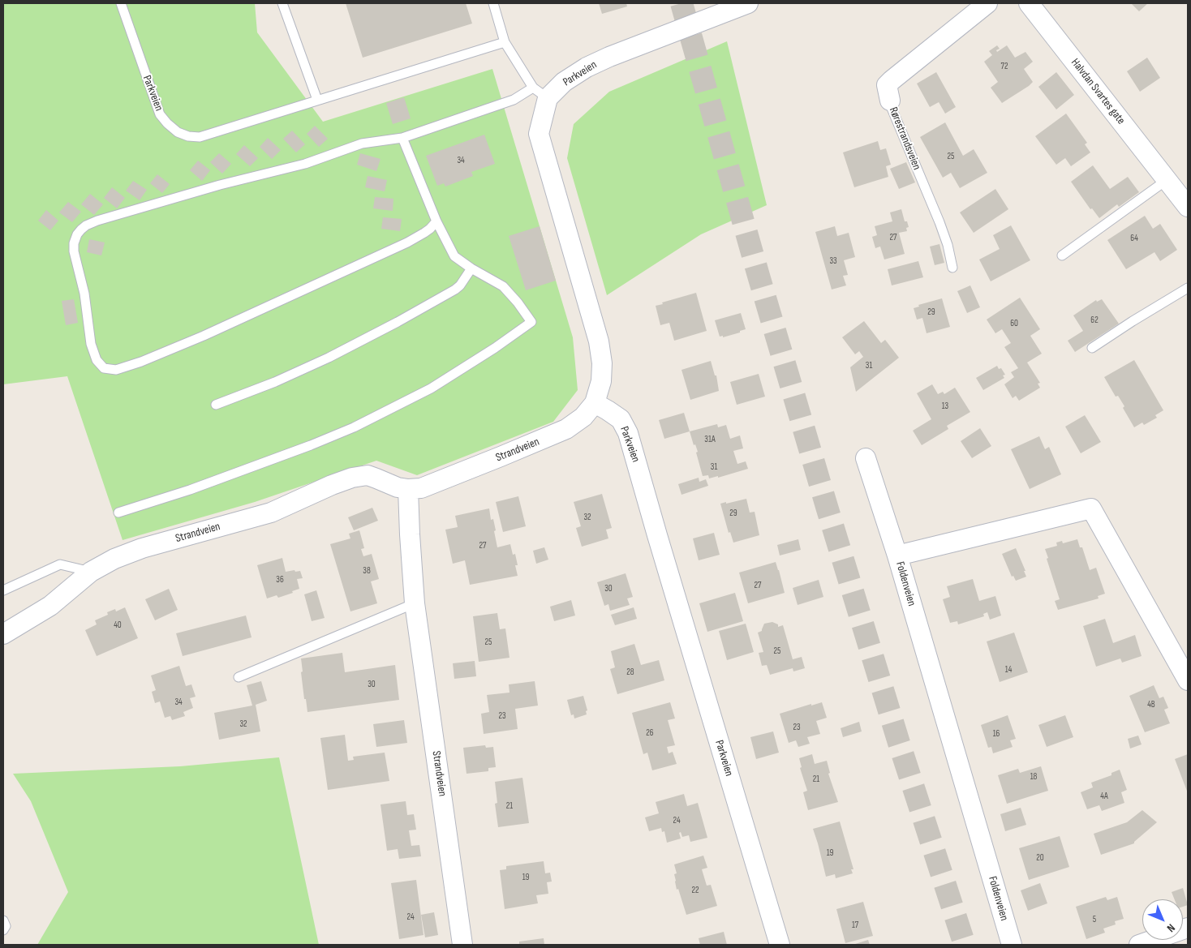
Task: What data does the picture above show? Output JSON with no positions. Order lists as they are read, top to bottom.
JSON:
{
  "streets": {
    "street": [
      "Parkveien",
      "Halvdan Svartes gate",
      "Rørestrandsveien",
      "Strandveien",
      "Foldenveien"
    ]
  },
  "crossings": [
    ["Parkveien", "Strandveien"]
  ],
  "house_numbers": [
    "72",
    "25",
    "34",
    "27",
    "64",
    "33",
    "29",
    "62",
    "60",
    "31",
    "13",
    "31A",
    "31",
    "29",
    "32",
    "27",
    "38",
    "36",
    "27",
    "30",
    "40",
    "25",
    "25",
    "14",
    "28",
    "30",
    "34",
    "4B",
    "23",
    "32",
    "23",
    "26",
    "16",
    "18",
    "21",
    "4A",
    "21",
    "24",
    "19",
    "20",
    "19",
    "22",
    "24",
    "5",
    "17"
  ],
  "north": "bottom right"
}
